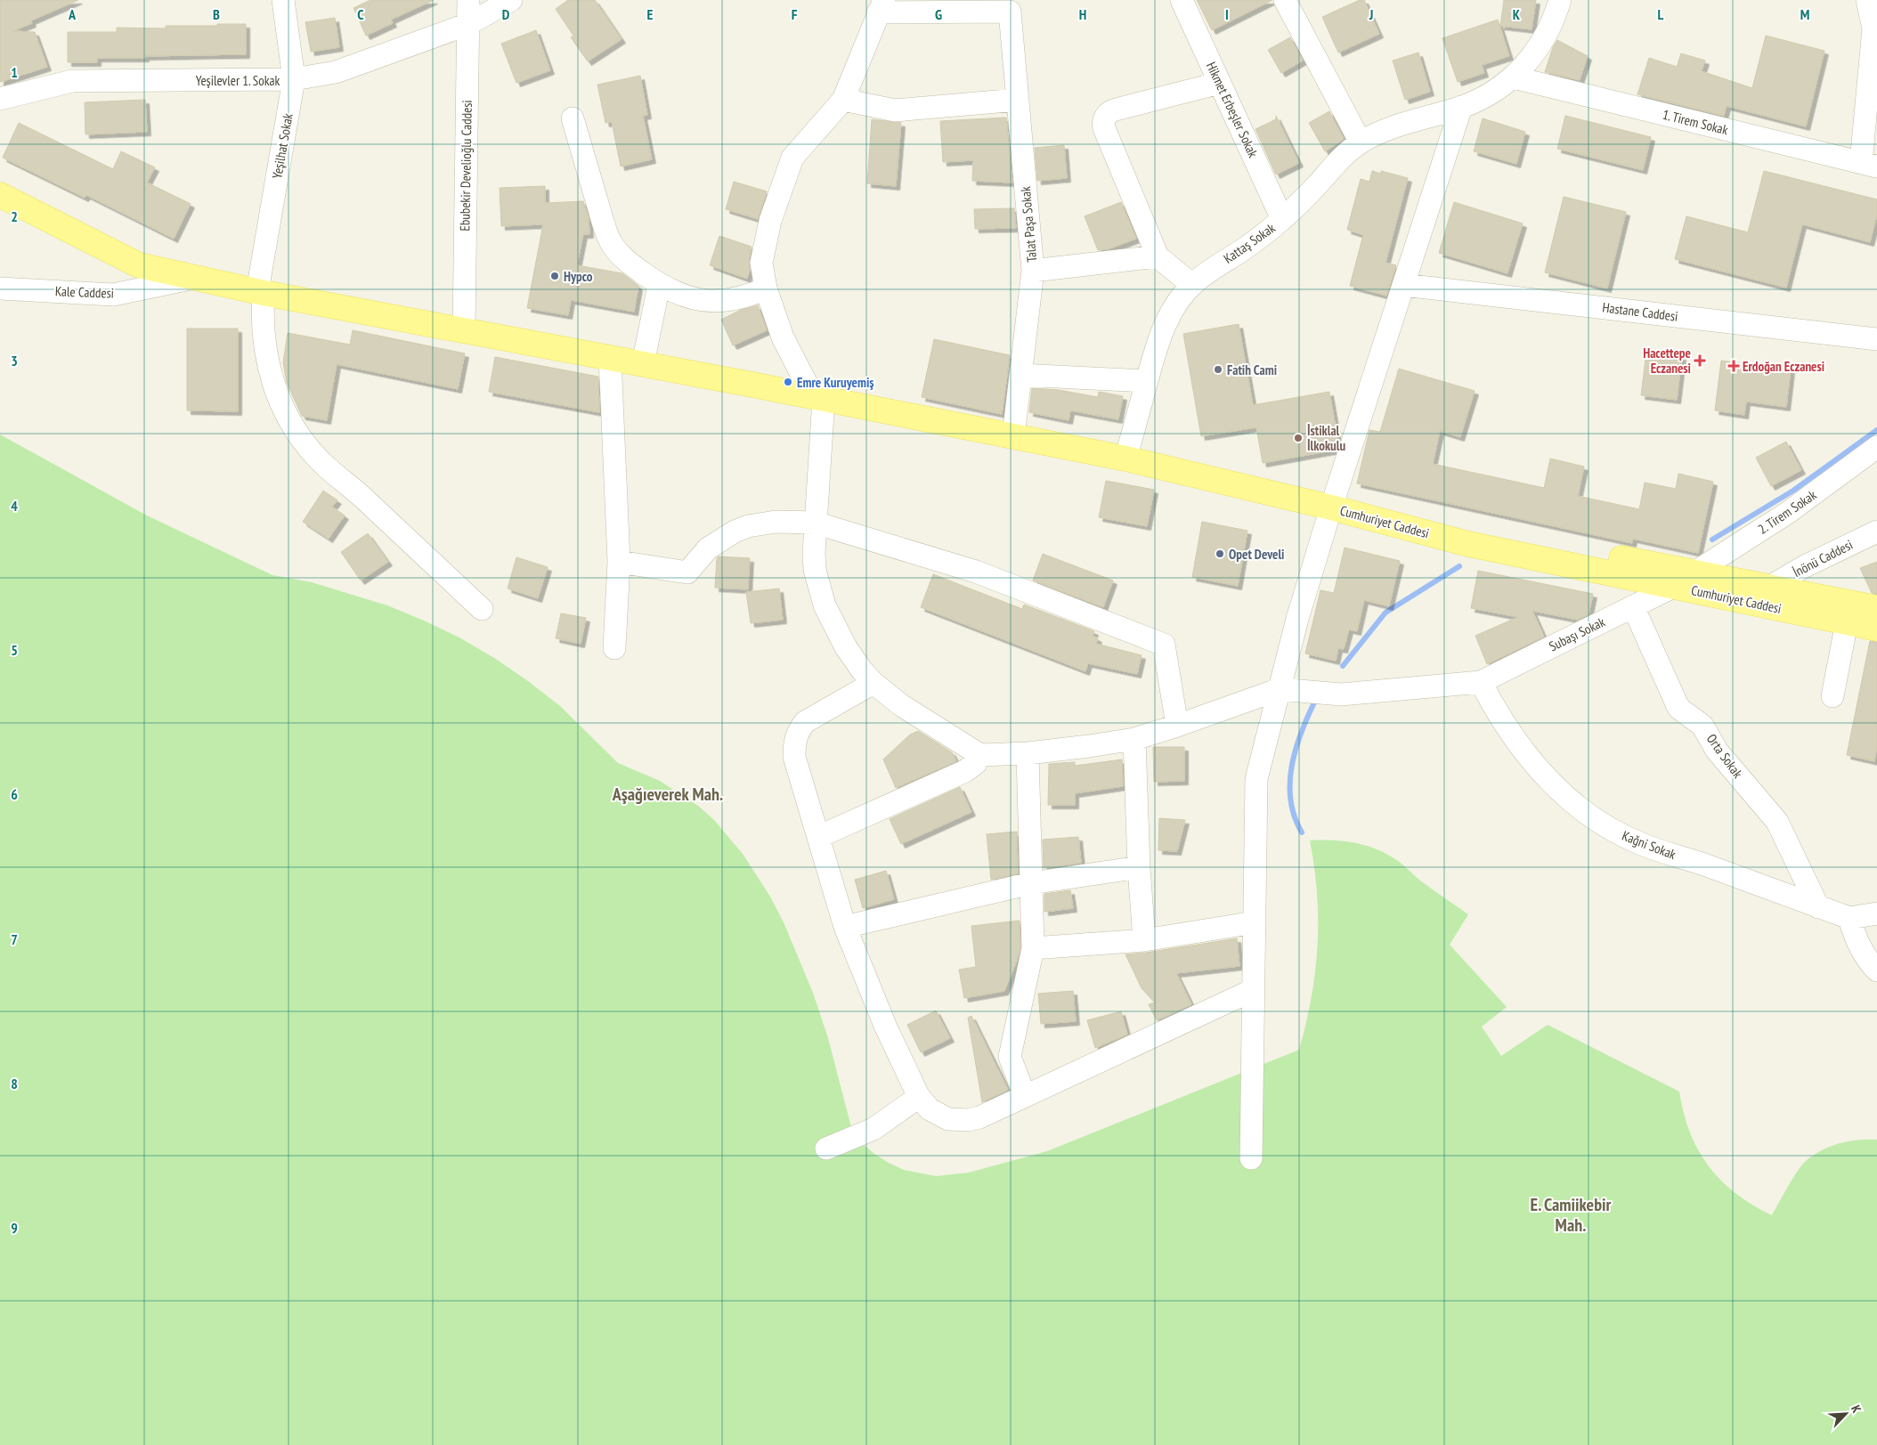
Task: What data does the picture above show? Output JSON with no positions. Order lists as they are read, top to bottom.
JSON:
{
  "streets": {
    "main road": ["Cumhuriyet Caddesi"],
    "street": [
      "Yeşilevler 1. Sokak",
      "Hikmet Erbeşler Sokak",
      "1. Tirem Sokak",
      "Yeşilhat Sokak",
      "Ebubekir Develioğlu Caddesi",
      "Talat Paşa Sokak",
      "Kattaş Sokak",
      "Kale Caddesi",
      "Hastane Caddesi",
      "2. Tirem Sokak",
      "İnönü Caddesi",
      "Subaşı Sokak",
      "Orta Sokak",
      "Kağni Sokak"
    ]
  },
  "crossings": [
    ["Yeşilevler 1. Sokak", "Yeşilhat Sokak"],
    ["Yeşilevler 1. Sokak", "Ebubekir Develioğlu Caddesi"],
    ["Hikmet Erbeşler Sokak", "Kattaş Sokak"],
    ["1. Tirem Sokak", "Kattaş Sokak"],
    ["2. Tirem Sokak", "Cumhuriyet Caddesi"],
    ["Cumhuriyet Caddesi", "İnönü Caddesi"],
    ["Cumhuriyet Caddesi", "Subaşı Sokak"],
    ["Subaşı Sokak", "Orta Sokak"],
    ["Subaşı Sokak", "Kağni Sokak"],
    ["Orta Sokak", "Kağni Sokak"]
  ],
  "districts": ["Aşağıeverek Mah.", "E. Camiikebir Mah."],
  "places": {
    "other": [
      "Hypco",
      "Fatih Cami",
      "Emre Kuruyemiş",
      "İstiklal İlkokulu",
      "Opet Develi"
    ],
    "health": ["Hacettepe Eczanesi", "Erdoğan Eczanesi"]
  },
  "north": "top right",
  "grid": {
    "columns": [
      "A",
      "B",
      "C",
      "D",
      "E",
      "F",
      "G",
      "H",
      "I",
      "J",
      "K",
      "L",
      "M"
    ],
    "rows": [
      "1",
      "2",
      "3",
      "4",
      "5",
      "6",
      "7",
      "8",
      "9"
    ]
  }
}
